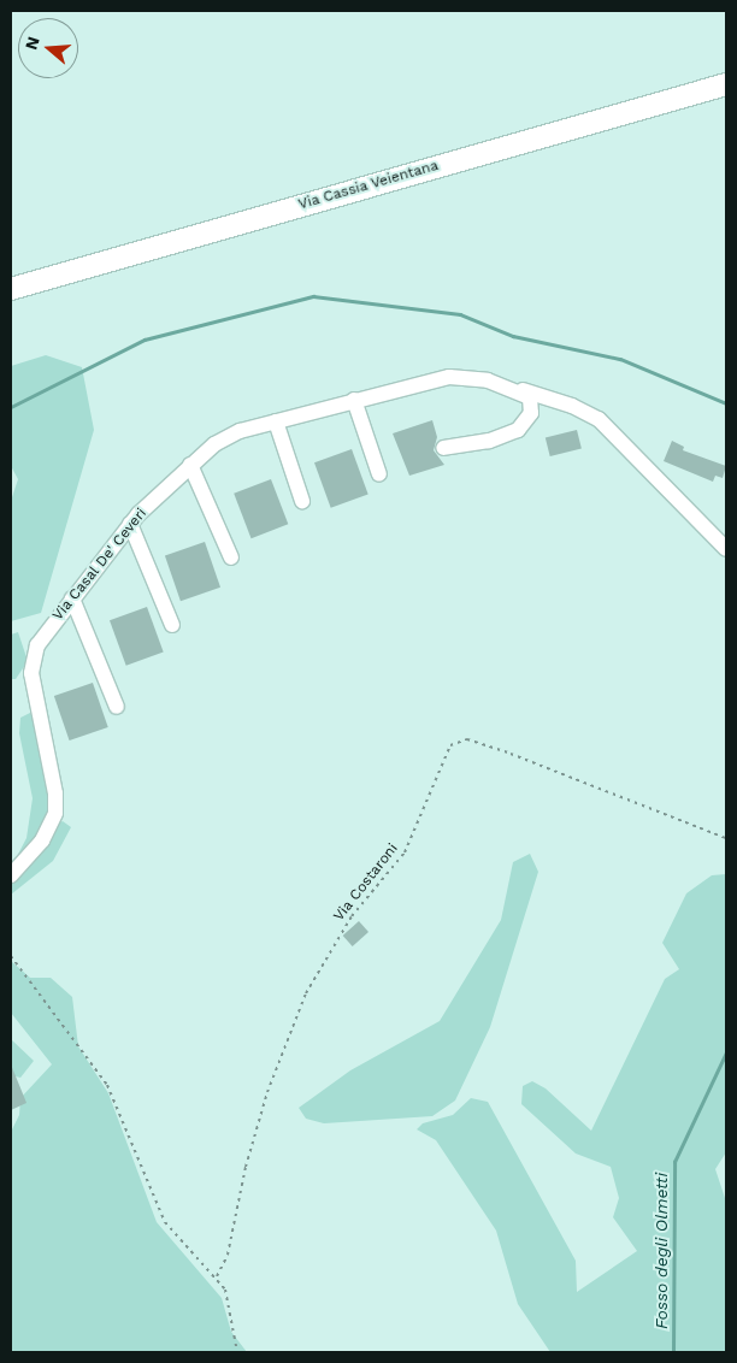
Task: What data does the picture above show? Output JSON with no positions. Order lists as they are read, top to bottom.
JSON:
{
  "streets": {
    "highway": ["Via Cassia Veientana"],
    "street": ["Via Casal De' Ceveri"],
    "path": ["Via Costaroni"]
  },
  "water": ["Fosso degli Olmetti"],
  "north": "left"
}
